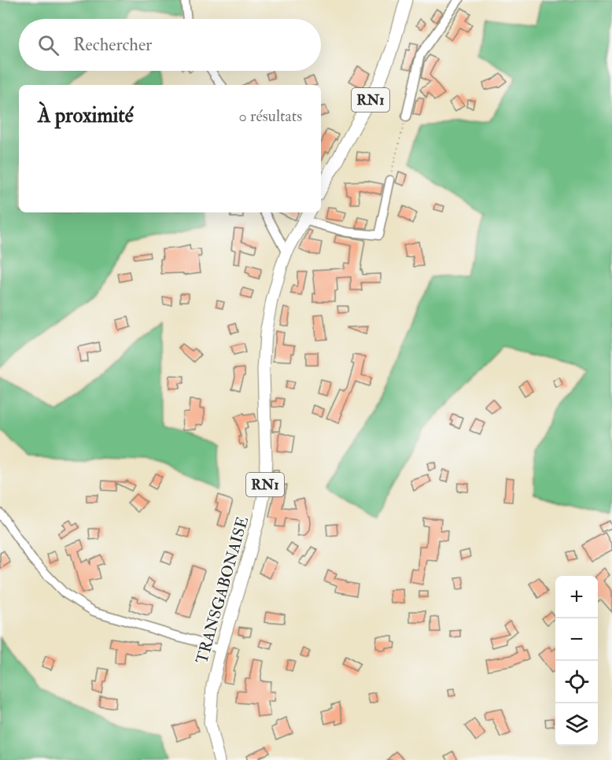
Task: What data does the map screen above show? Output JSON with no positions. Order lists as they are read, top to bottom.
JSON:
{
  "streets": {
    "highway": ["RN1", "TRANSGABONAISE"]
  },
  "page": {
    "search": "Rechercher",
    "heading": ["À proximité", "0 résultats"],
    "map_buttons": ["+", "−"]
  }
}
